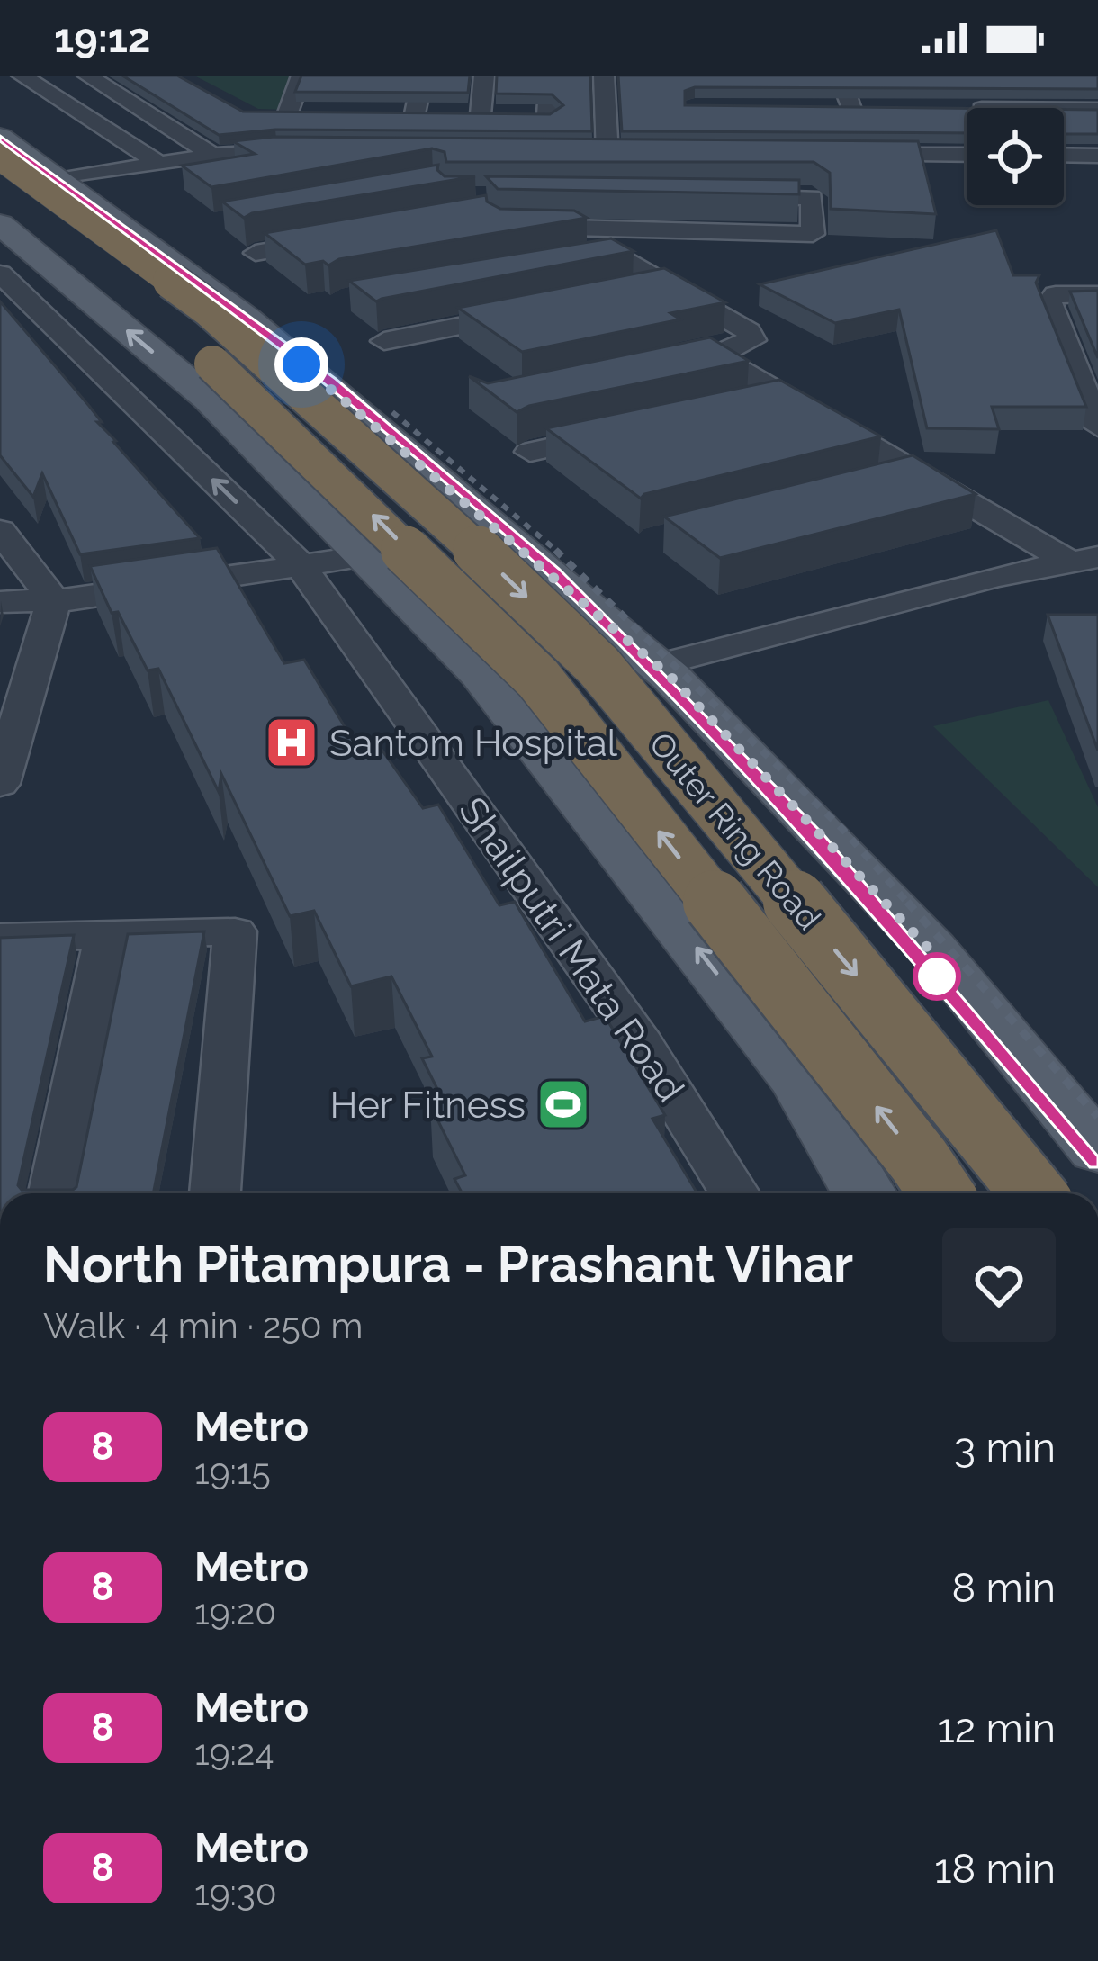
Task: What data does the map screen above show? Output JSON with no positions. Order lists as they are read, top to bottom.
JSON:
{
  "streets": {
    "highway": ["Outer Ring Road"],
    "street": ["Shailputri Mata Road"]
  },
  "places": {
    "hospital": ["Santom Hospital"],
    "sports": ["Her Fitness"]
  },
  "lines": ["metro line 8"],
  "page": {
    "status": "19:12",
    "heading": ["North Pitampura - Prashant Vihar", "Walk · 4 min · 250 m"],
    "list": [
      {
        "mark": "8",
        "name": "Metro",
        "note": "19:15",
        "value": "3 min"
      },
      {
        "mark": "8",
        "name": "Metro",
        "note": "19:20",
        "value": "8 min"
      },
      {
        "mark": "8",
        "name": "Metro",
        "note": "19:24",
        "value": "12 min"
      },
      {
        "mark": "8",
        "name": "Metro",
        "note": "19:30",
        "value": "18 min"
      }
    ]
  }
}
